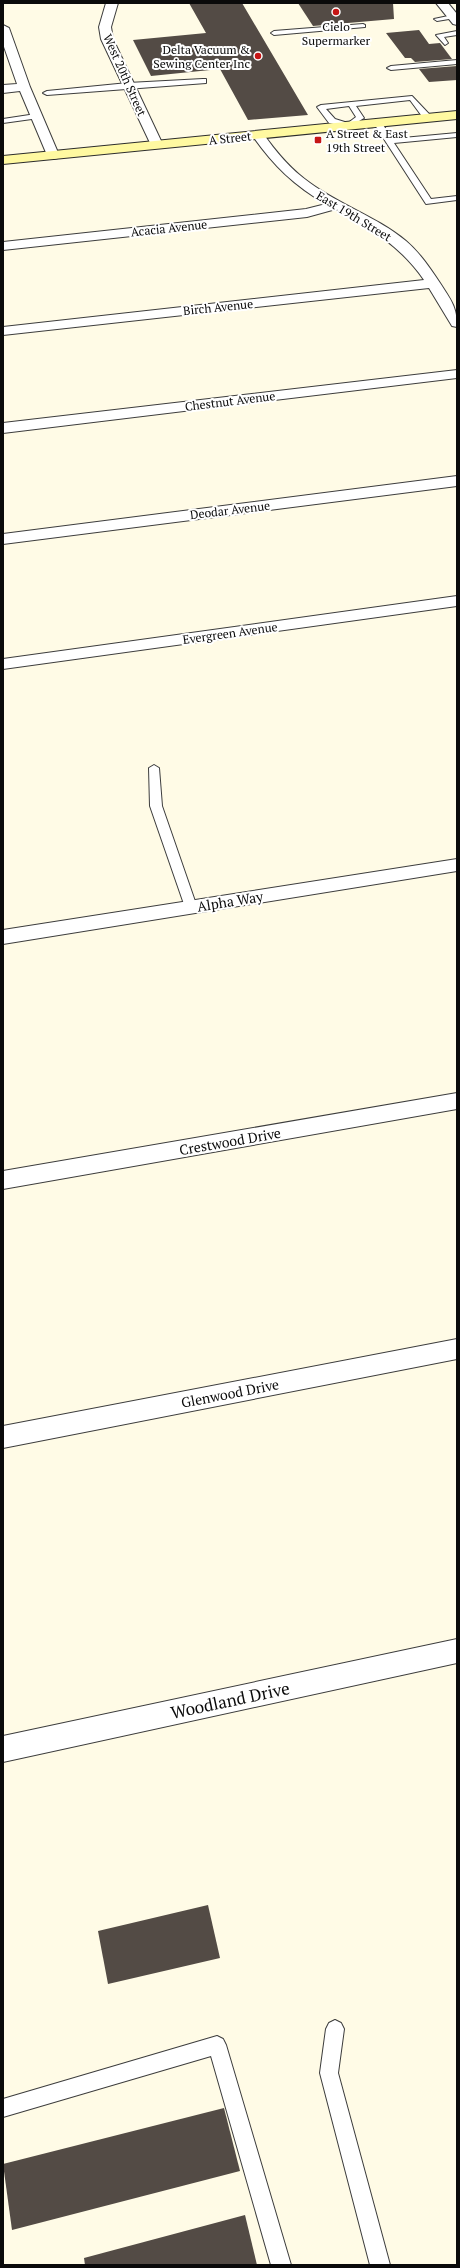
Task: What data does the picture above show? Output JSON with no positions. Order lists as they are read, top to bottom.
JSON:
{
  "streets": {
    "main road": ["A Street"],
    "street": [
      "West 20th Street",
      "East 19th Street",
      "Acacia Avenue",
      "Birch Avenue",
      "Chestnut Avenue",
      "Deodar Avenue",
      "Evergreen Avenue",
      "Alpha Way",
      "Crestwood Drive",
      "Glenwood Drive",
      "Woodland Drive"
    ]
  },
  "crossings": [
    ["West 20th Street", "A Street"],
    ["A Street", "East 19th Street"],
    ["East 19th Street", "Acacia Avenue"],
    ["East 19th Street", "Birch Avenue"]
  ],
  "places": {
    "other": ["Cielo Supermarker", "Delta Vacuum & Sewing Center Inc"],
    "transit": ["A Street & East 19th Street"]
  }
}
